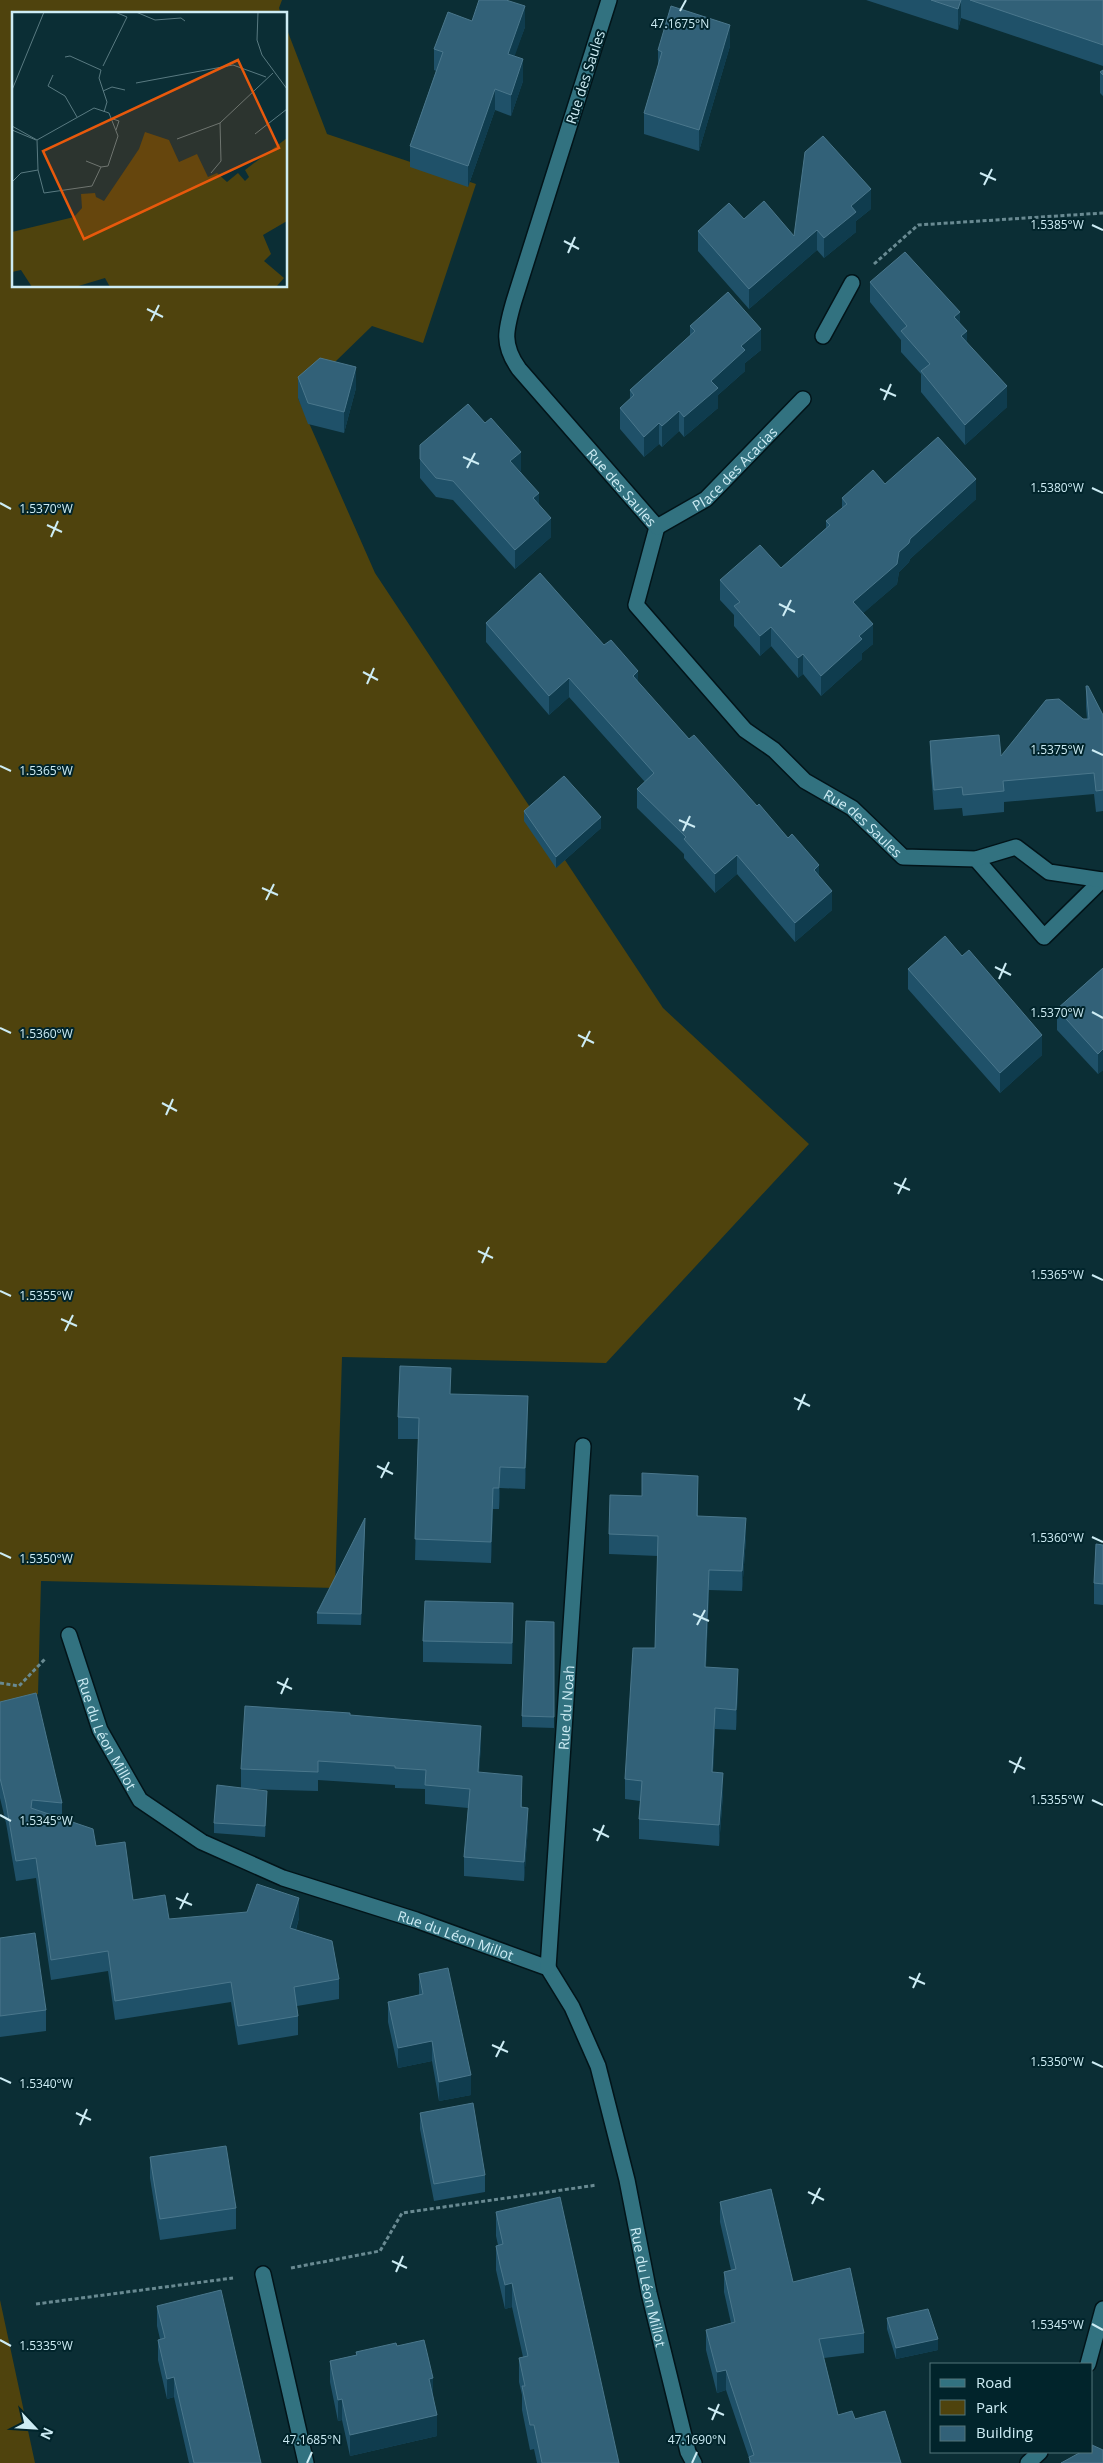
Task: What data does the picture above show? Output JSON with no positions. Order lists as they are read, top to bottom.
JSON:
{
  "streets": {
    "street": [
      "Rue des Saules",
      "Place des Acacias",
      "Rue du Noah",
      "Rue du Léon Millot"
    ]
  },
  "crossings": [
    ["Rue des Saules", "Place des Acacias"],
    ["Rue du Noah", "Rue du Léon Millot"]
  ],
  "legend": ["Road", "Park", "Building"],
  "north": "bottom right",
  "coordinates": [
    "47.1675°N",
    "1.5385°W",
    "1.5380°W",
    "1.5370°W",
    "1.5375°W",
    "1.5365°W",
    "1.5360°W",
    "1.5355°W",
    "1.5350°W",
    "1.5345°W",
    "1.5340°W",
    "1.5335°W",
    "47.1685°N",
    "47.1690°N"
  ]
}
